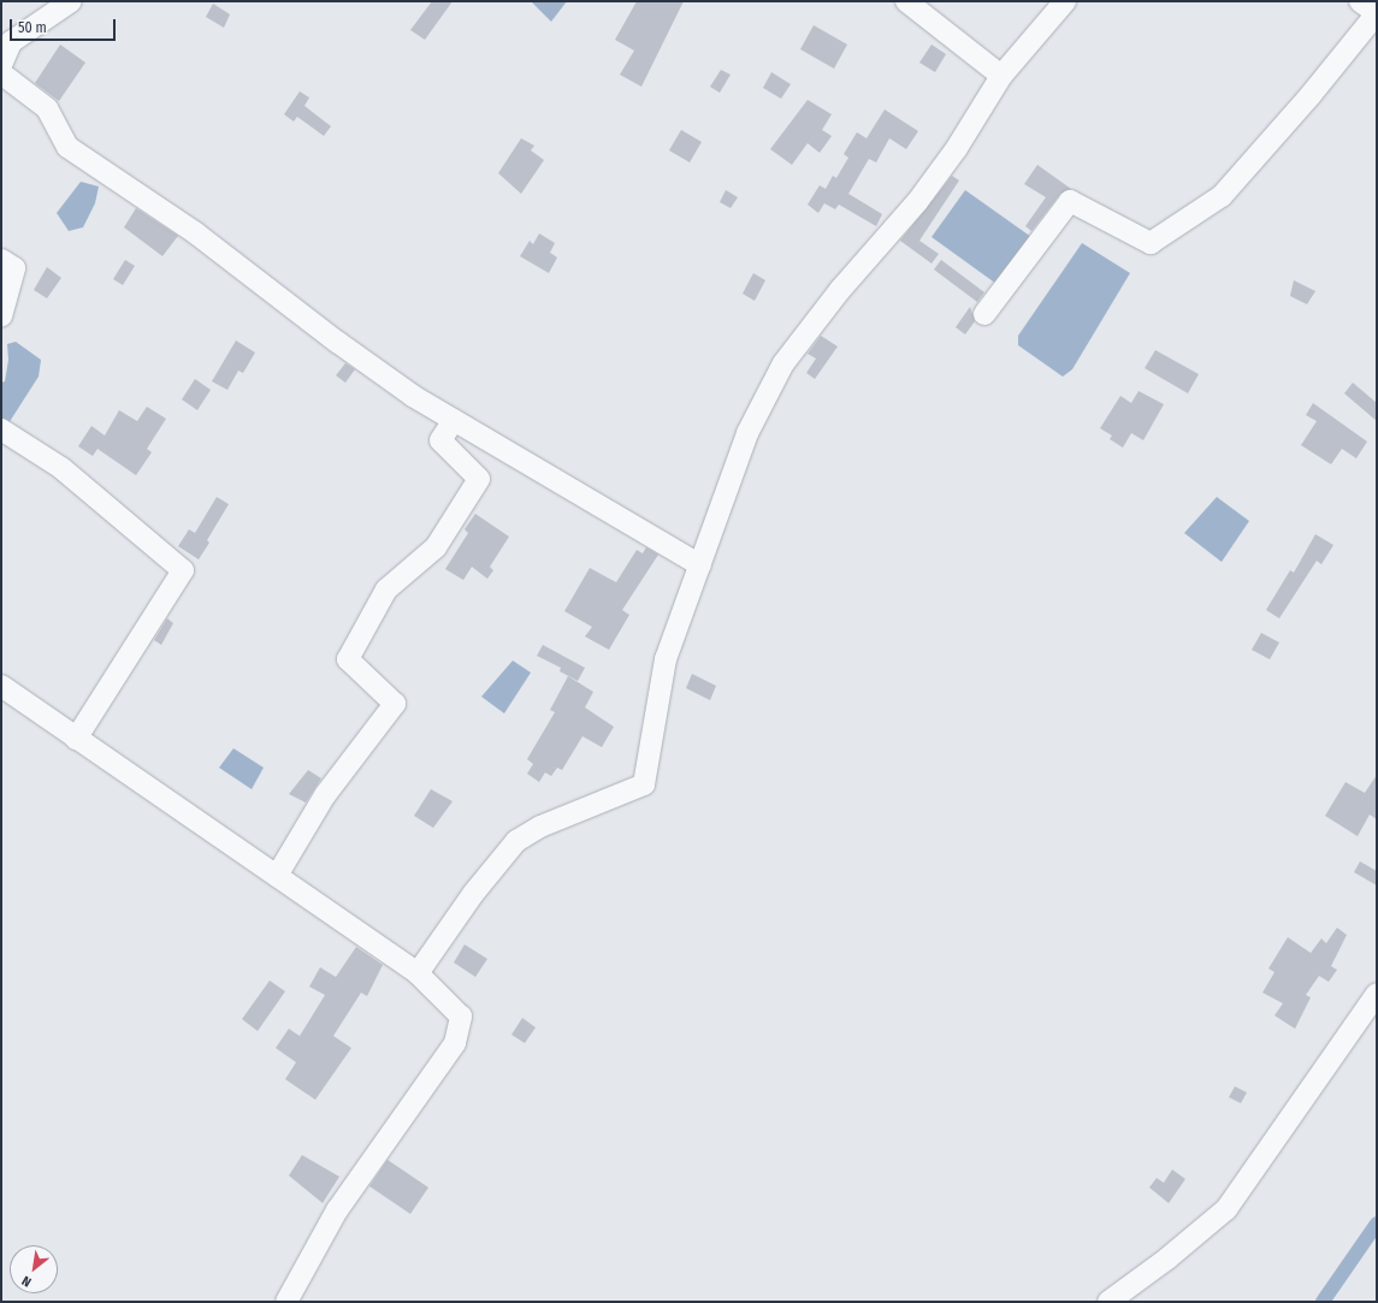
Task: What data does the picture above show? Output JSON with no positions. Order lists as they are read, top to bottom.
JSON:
{
  "scale_bar": "50 m",
  "north": "bottom left"
}
